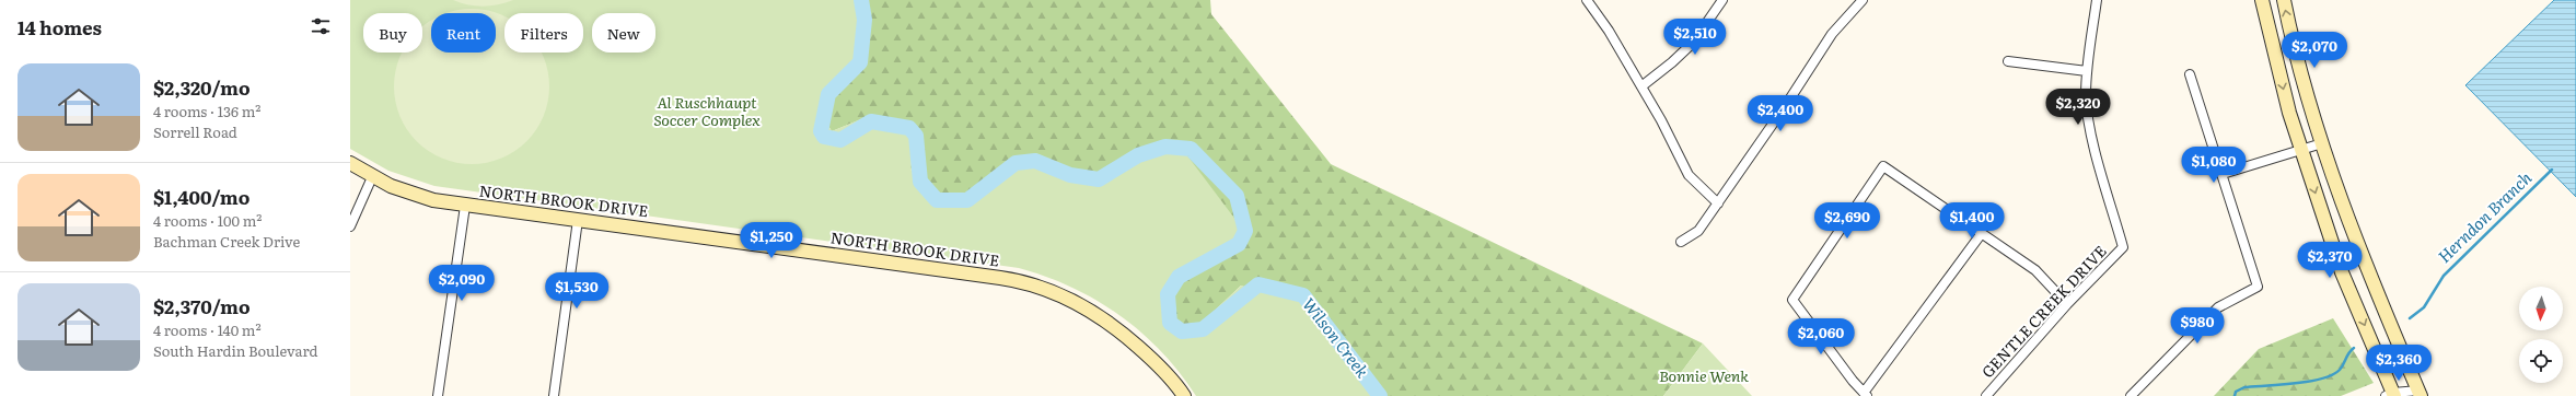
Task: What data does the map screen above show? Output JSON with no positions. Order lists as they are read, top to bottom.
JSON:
{
  "streets": {
    "street": ["NORTH BROOK DRIVE", "GENTLE CREEK DRIVE"]
  },
  "water": ["Herndon Branch", "Wilson Creek"],
  "parks": ["Al Ruschhaupt Soccer Complex", "Bonnie Wenk"],
  "north": "bottom",
  "page": {
    "heading": "14 homes",
    "chip": [
      "Buy",
      "Rent",
      "Filters",
      "New"
    ],
    "price": [
      "$2,510",
      "$2,070",
      "$2,320",
      "$2,400",
      "$1,080",
      "$2,690",
      "$1,400",
      "$1,250",
      "$2,370",
      "$2,090",
      "$1,530",
      "$980",
      "$2,060",
      "$2,360"
    ],
    "list": [
      {
        "name": "$2,320/mo",
        "note": "4 rooms · 136 m² · Sorrell Road"
      },
      {
        "name": "$1,400/mo",
        "note": "4 rooms · 100 m² · Bachman Creek Drive"
      },
      {
        "name": "$2,370/mo",
        "note": "4 rooms · 140 m² · South Hardin Boulevard"
      }
    ]
  }
}
